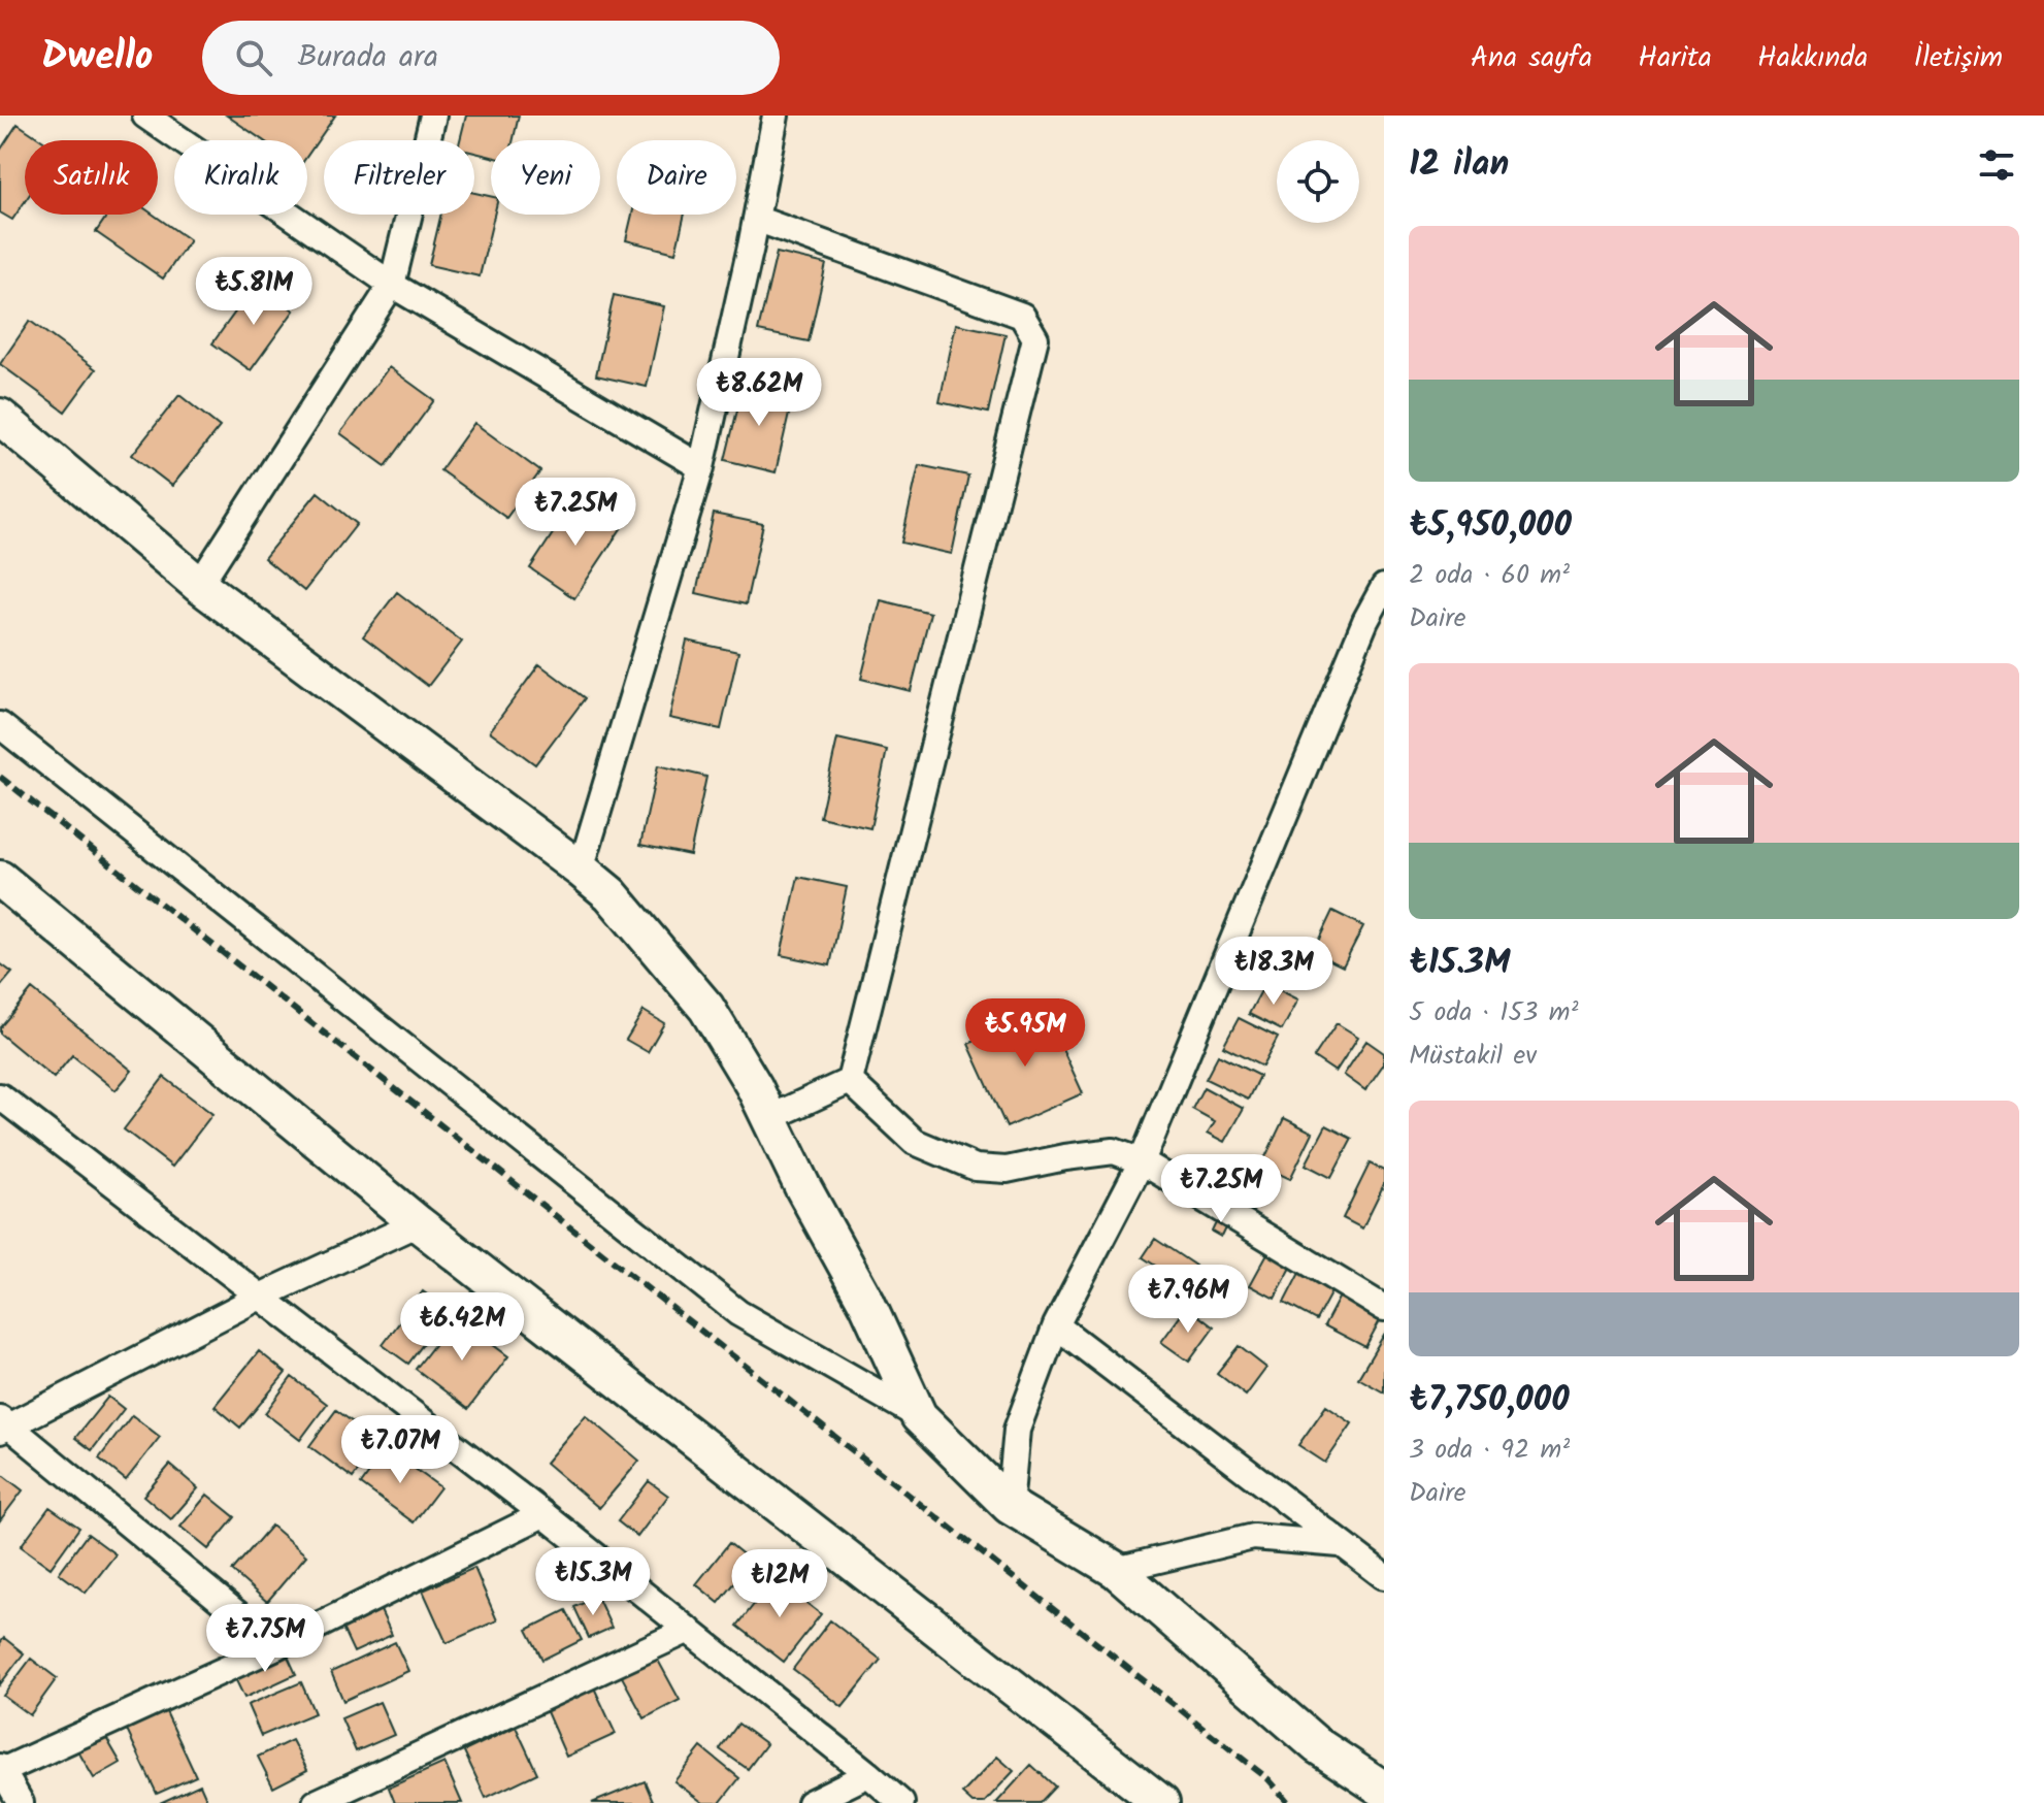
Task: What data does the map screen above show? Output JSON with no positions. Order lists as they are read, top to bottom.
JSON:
{
  "page": {
    "header": "Dwello",
    "search": "Burada ara",
    "nav": [
      "Ana sayfa",
      "Harita",
      "Hakkında",
      "İletişim"
    ],
    "heading": "12 ilan",
    "chip": [
      "Satılık",
      "Kiralık",
      "Filtreler",
      "Yeni",
      "Daire"
    ],
    "list": [
      {
        "name": "₺5,950,000",
        "note": "2 oda · 60 m² · Daire"
      },
      {
        "name": "₺15.3M",
        "note": "5 oda · 153 m² · Müstakil ev"
      },
      {
        "name": "₺7,750,000",
        "note": "3 oda · 92 m² · Daire"
      }
    ],
    "price": [
      "₺5.81M",
      "₺8.62M",
      "₺7.25M",
      "₺18.3M",
      "₺5.95M",
      "₺7.25M",
      "₺7.96M",
      "₺6.42M",
      "₺7.07M",
      "₺15.3M",
      "₺12M",
      "₺7.75M"
    ]
  }
}
